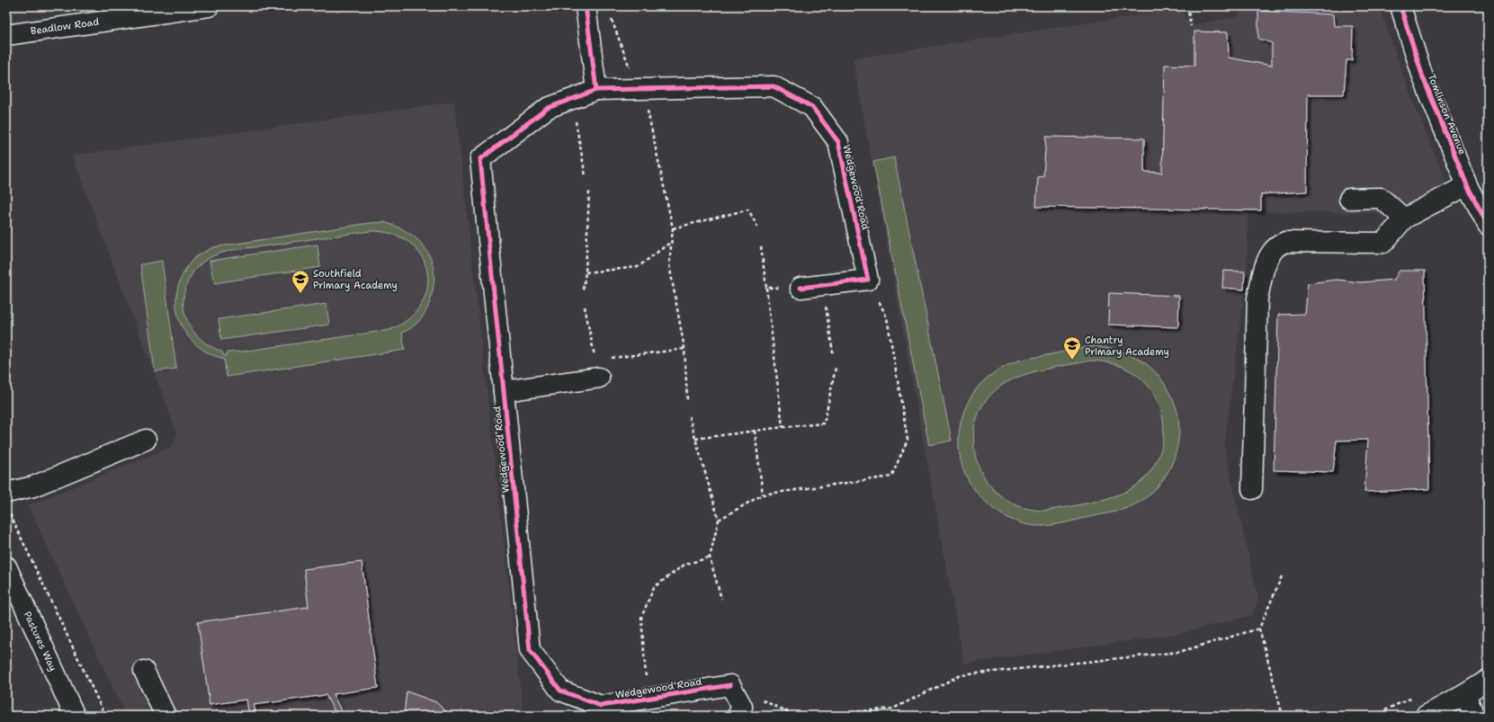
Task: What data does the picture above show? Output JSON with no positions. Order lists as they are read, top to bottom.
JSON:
{
  "streets": {
    "street": [
      "Beadlow Road",
      "Tomlinson Avenue",
      "Wedgewood Road",
      "Pastures Way"
    ]
  },
  "places": {
    "school or university": ["Southfield Primary Academy", "Chantry Primary Academy"]
  }
}
